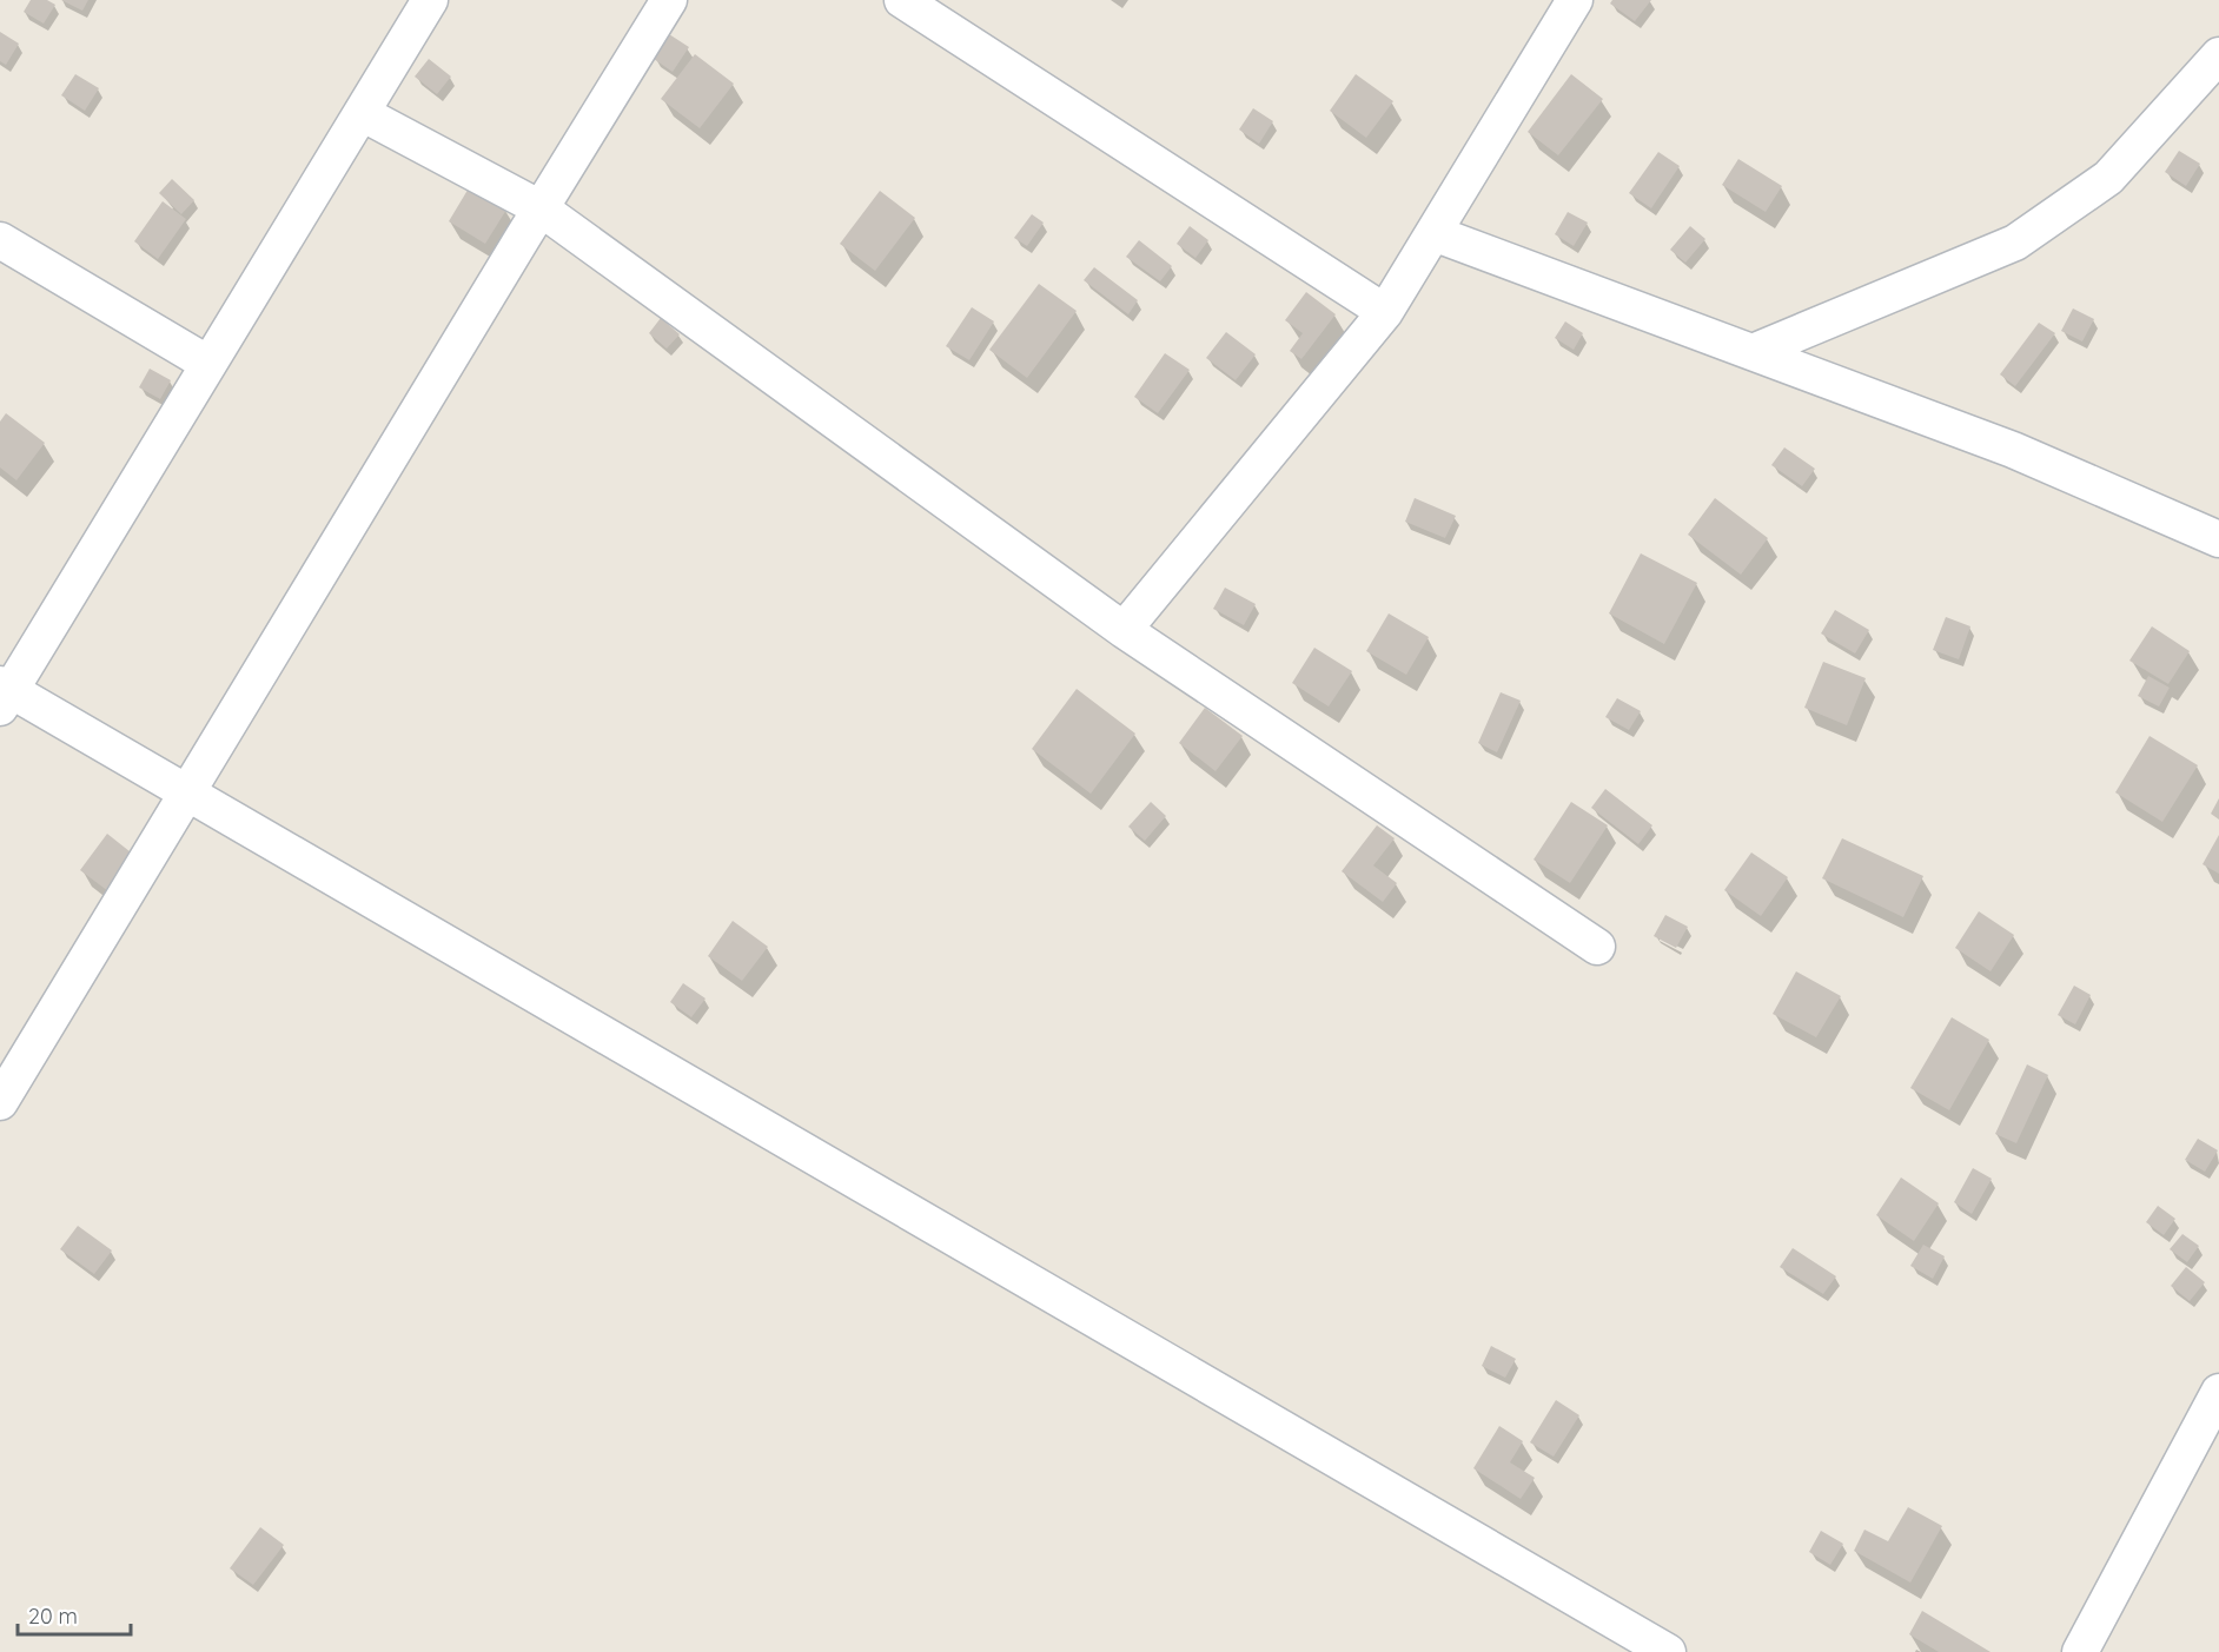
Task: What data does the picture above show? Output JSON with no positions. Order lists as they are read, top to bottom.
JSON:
{
  "scale_bar": "20 m"
}
